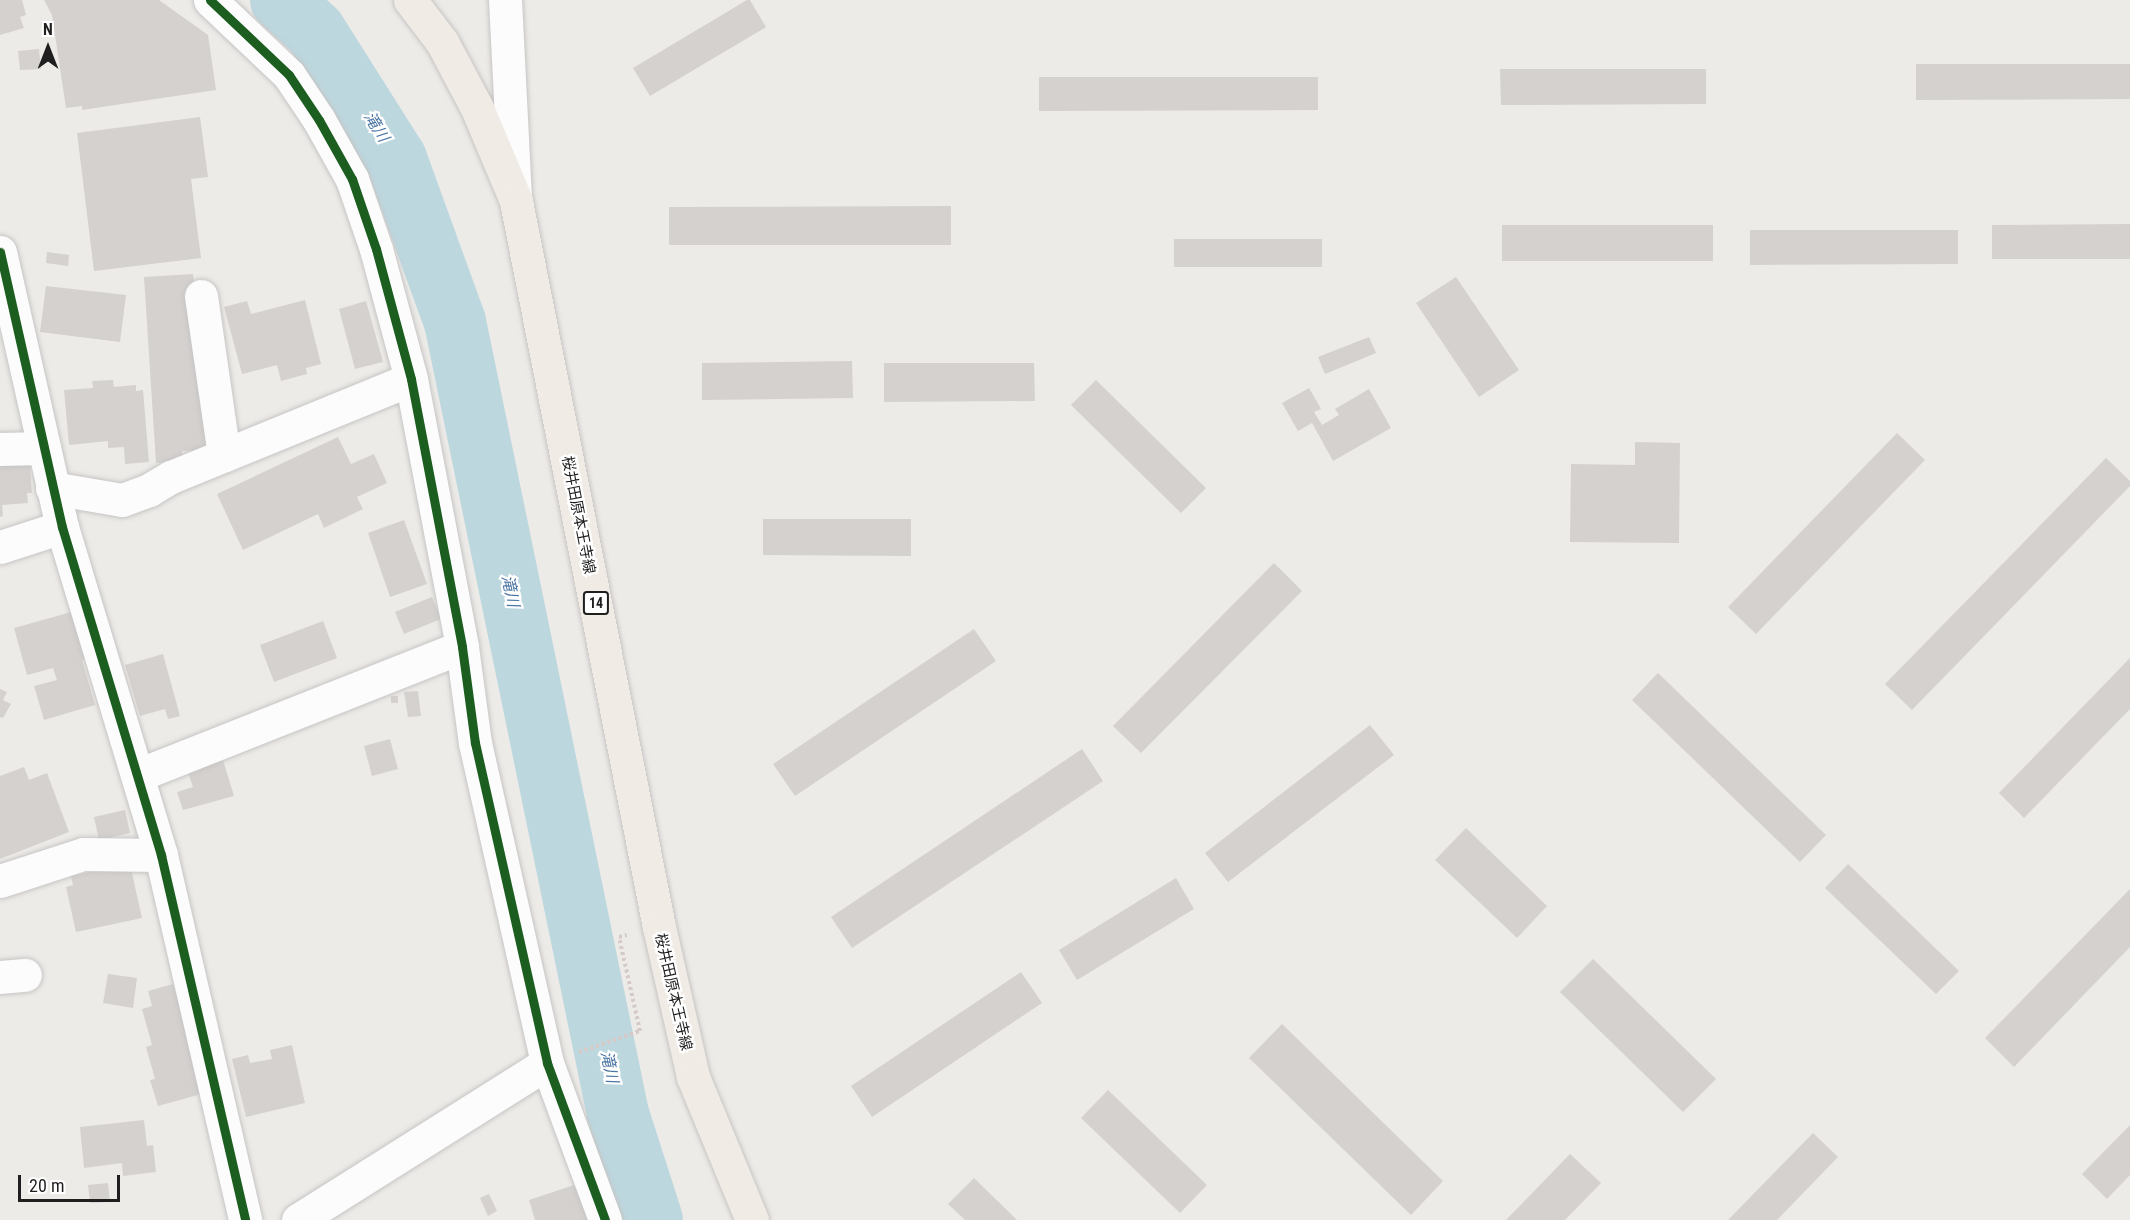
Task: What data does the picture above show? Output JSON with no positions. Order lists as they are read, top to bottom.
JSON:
{
  "streets": {
    "main road": ["桜井田原本王寺線", "14"]
  },
  "water": ["滝川"],
  "scale_bar": "20 m",
  "north": "top"
}
